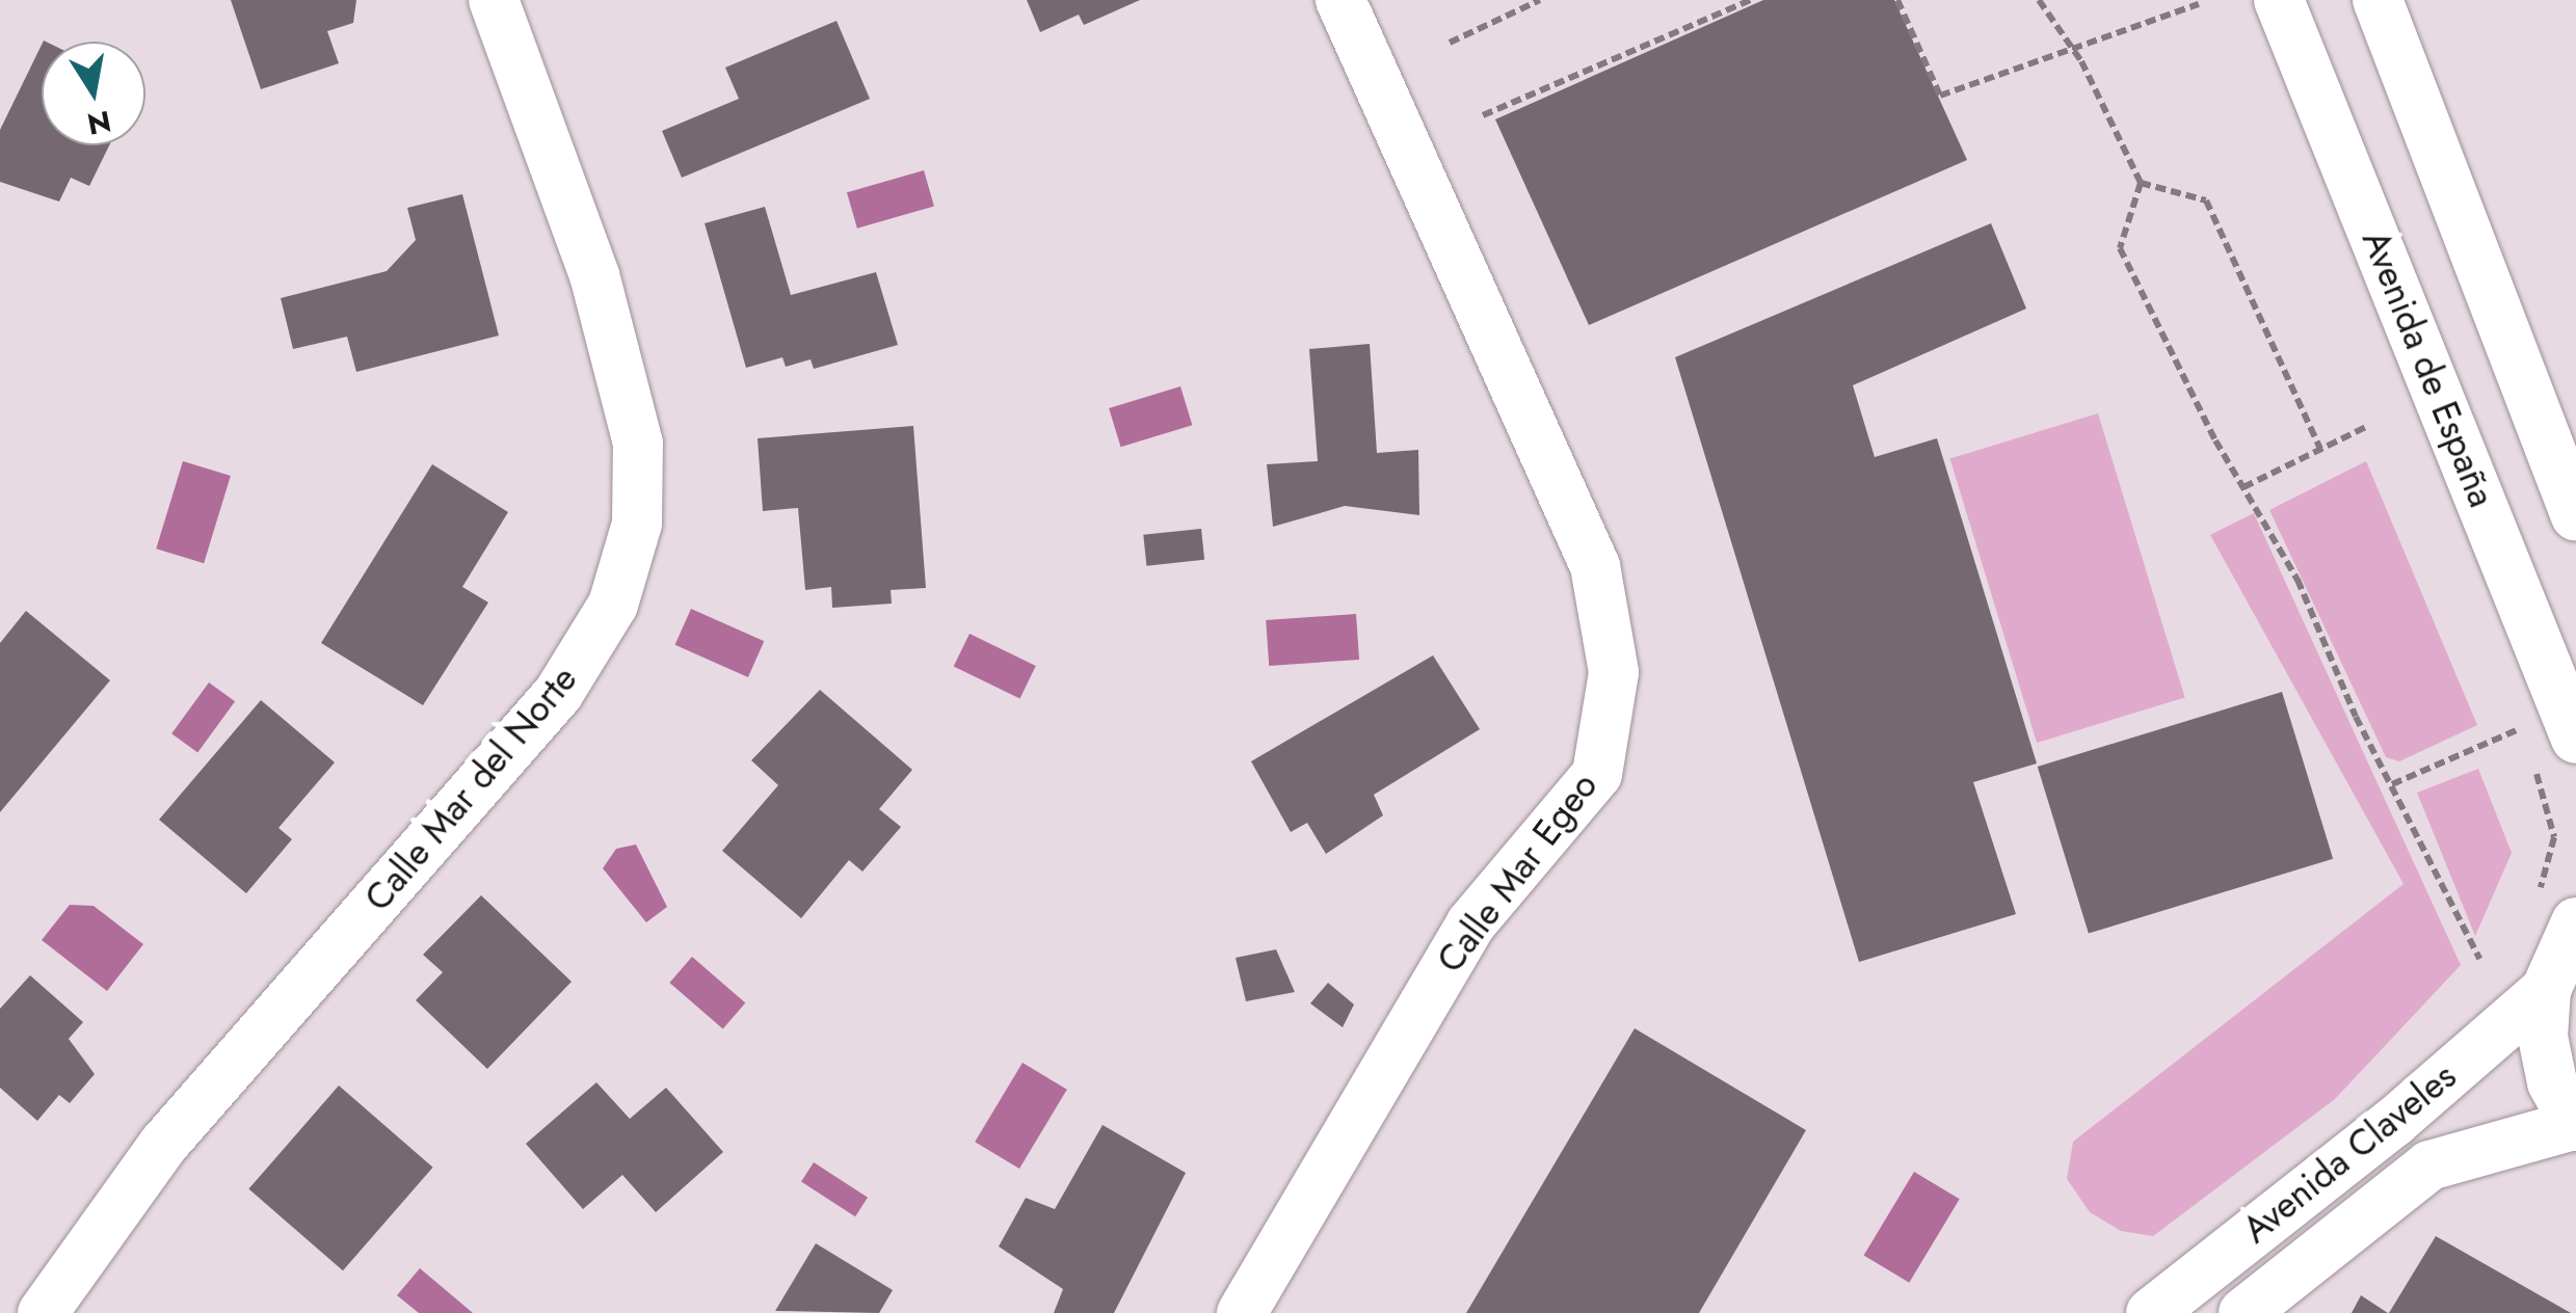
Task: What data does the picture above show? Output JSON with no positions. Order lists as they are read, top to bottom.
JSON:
{
  "streets": {
    "street": [
      "Avenida de España",
      "Calle Mar del Norte",
      "Calle Mar Egeo",
      "Avenida Claveles"
    ]
  },
  "north": "bottom"
}
